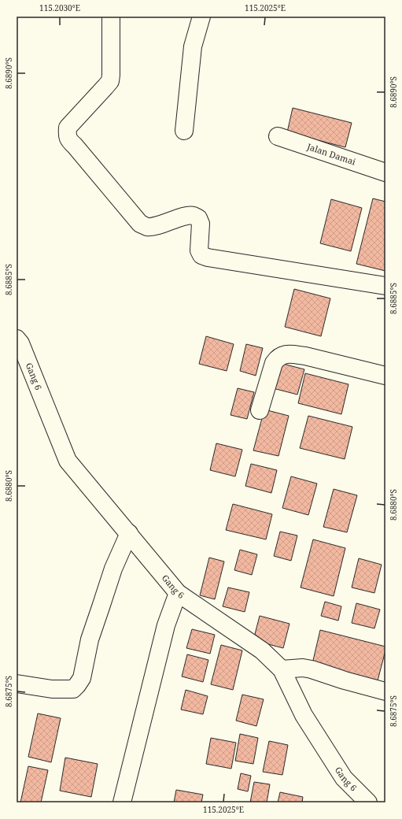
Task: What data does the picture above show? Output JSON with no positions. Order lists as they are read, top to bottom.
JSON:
{
  "streets": {
    "street": ["Jalan Damai", "Gang 6"]
  },
  "coordinates": [
    "115.2030°E",
    "115.2025°E",
    "8.6890°S",
    "8.6885°S",
    "8.6880°S",
    "8.6875°S"
  ]
}
